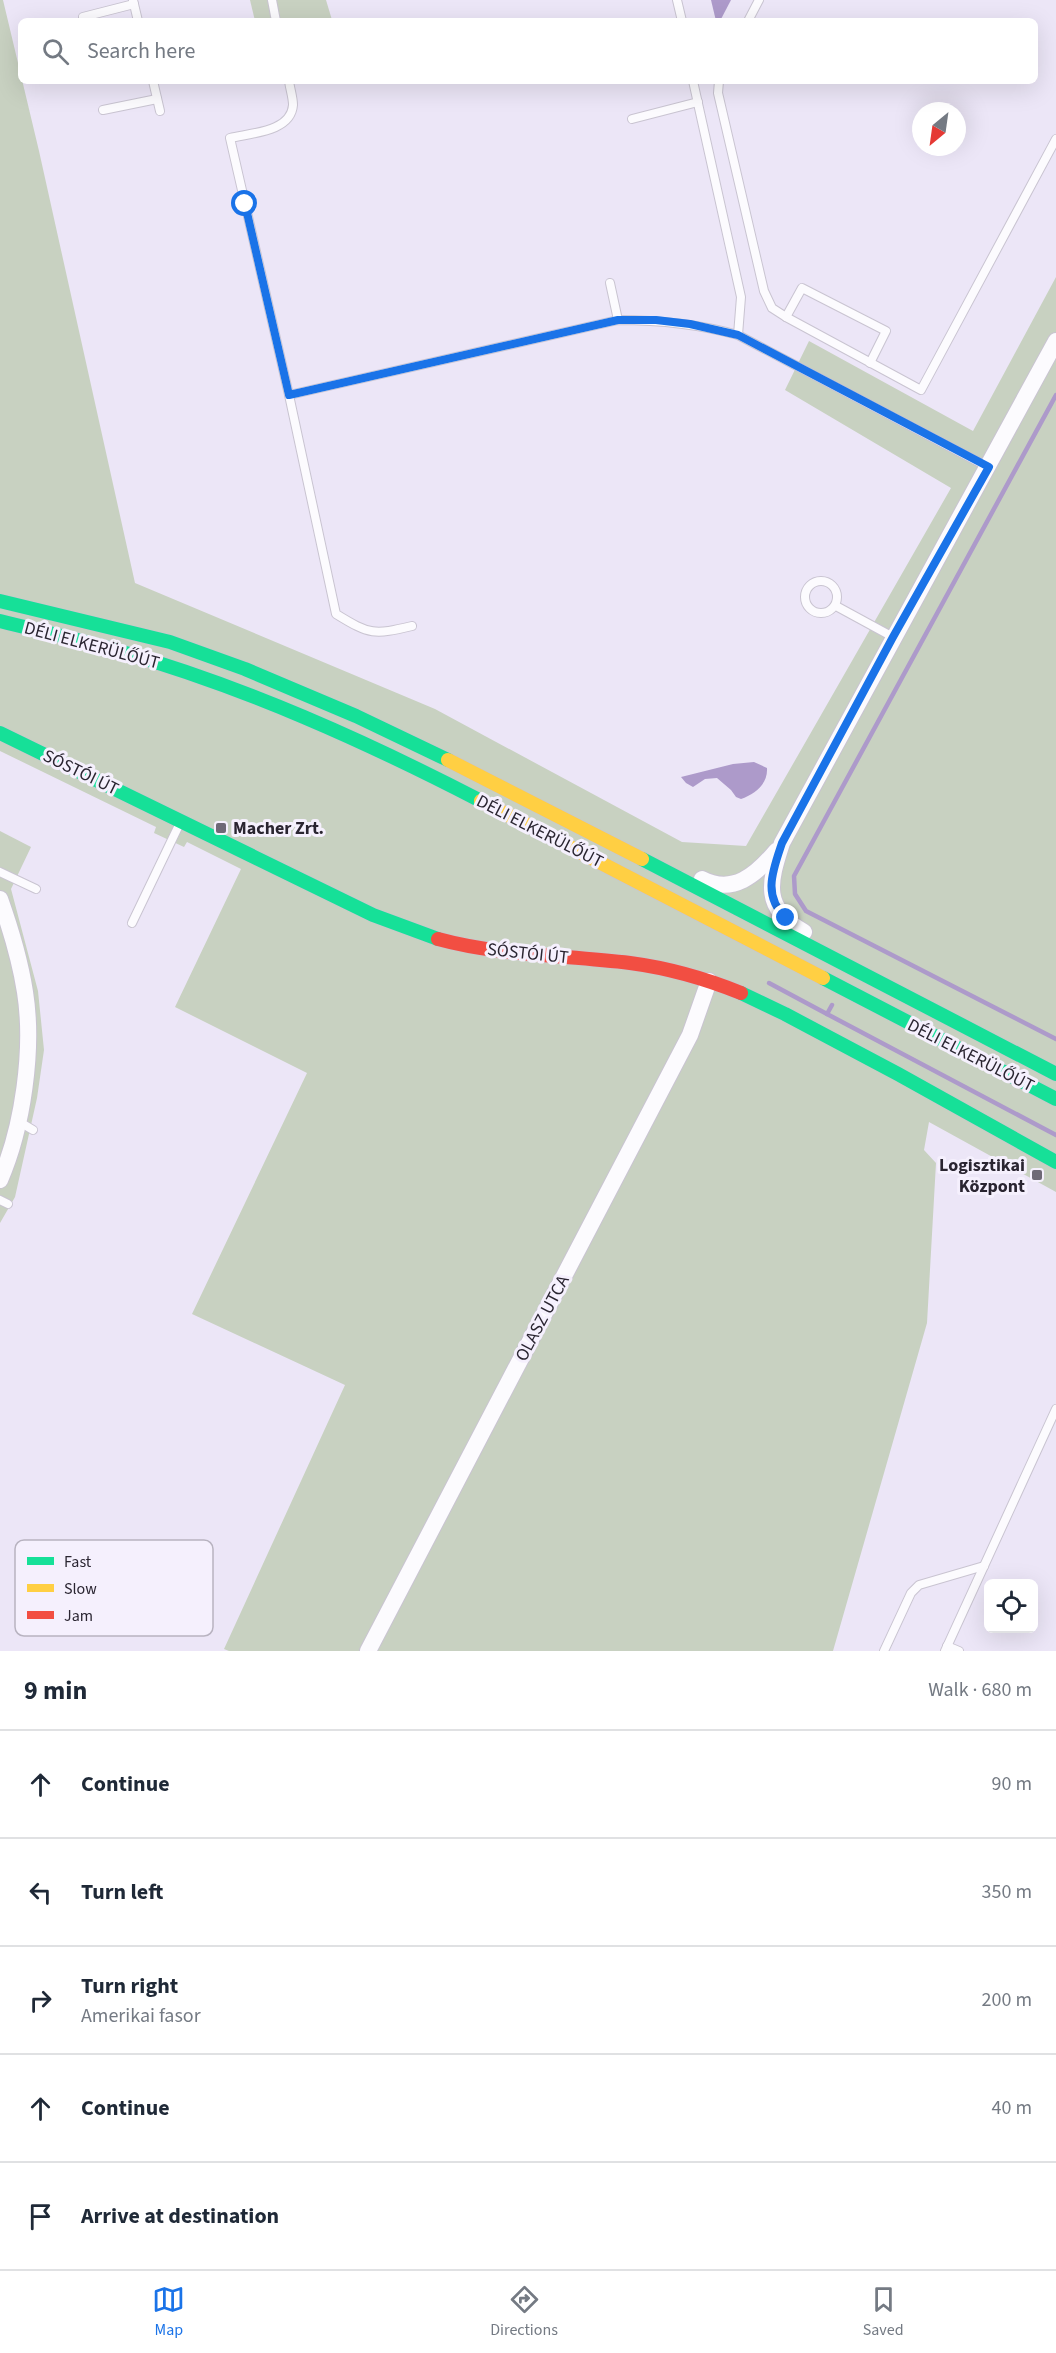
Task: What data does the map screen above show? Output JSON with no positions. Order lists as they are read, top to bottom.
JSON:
{
  "streets": {
    "main road": ["DÉLI ELKERÜLŐÚT", "SÓSTÓI ÚT"],
    "street": ["OLASZ UTCA"]
  },
  "crossings": [
    ["SÓSTÓI ÚT", "OLASZ UTCA"]
  ],
  "places": {
    "transit": ["Macher Zrt.", "Logisztikai Központ"]
  },
  "legend": ["Fast", "Slow", "Jam"],
  "north": "bottom left",
  "page": {
    "search": "Search here",
    "heading": ["9 min", "Walk · 680 m"],
    "list": [
      ["Continue", "90 m"],
      ["Turn left", "350 m"],
      ["Turn right", "Amerikai fasor", "200 m"],
      ["Continue", "40 m"],
      "Arrive at destination"
    ],
    "nav": ["Map", "Directions", "Saved"]
  }
}
